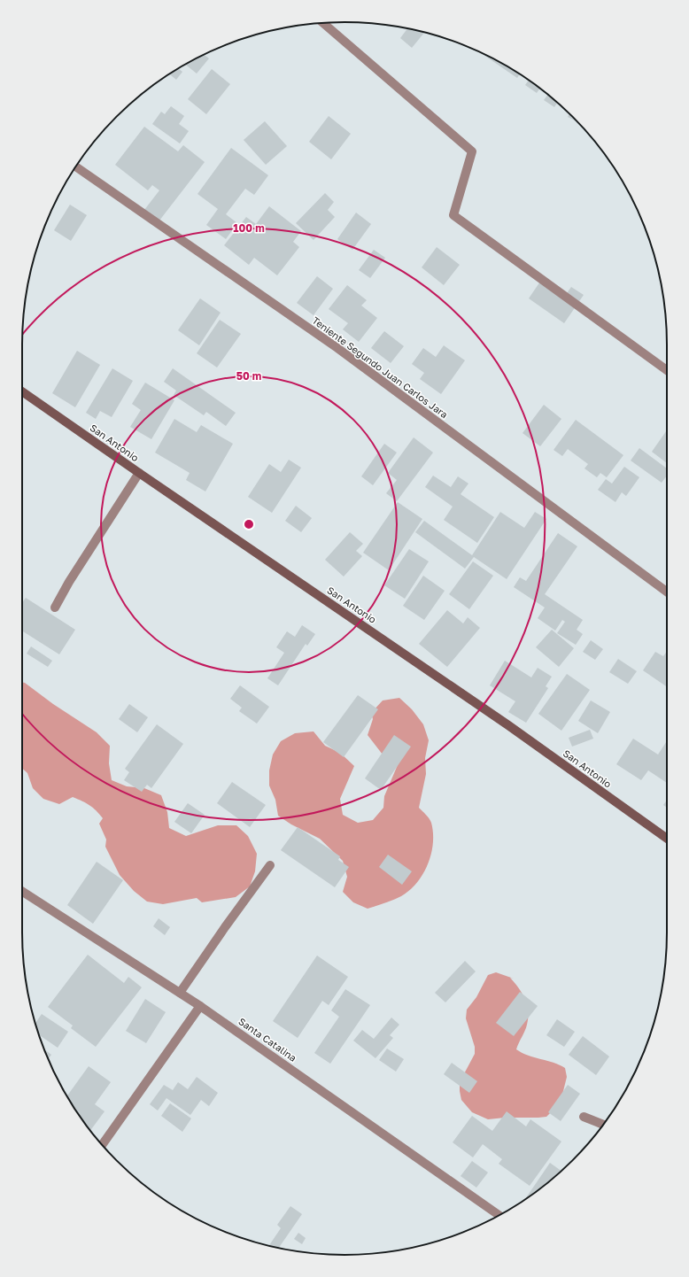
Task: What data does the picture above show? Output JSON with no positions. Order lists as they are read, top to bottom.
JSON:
{
  "streets": {
    "street": ["Teniente Segundo Juan Carlos Jara", "San Antonio", "Santa Catalina"]
  },
  "rings": ["100 m", "50 m"]
}
